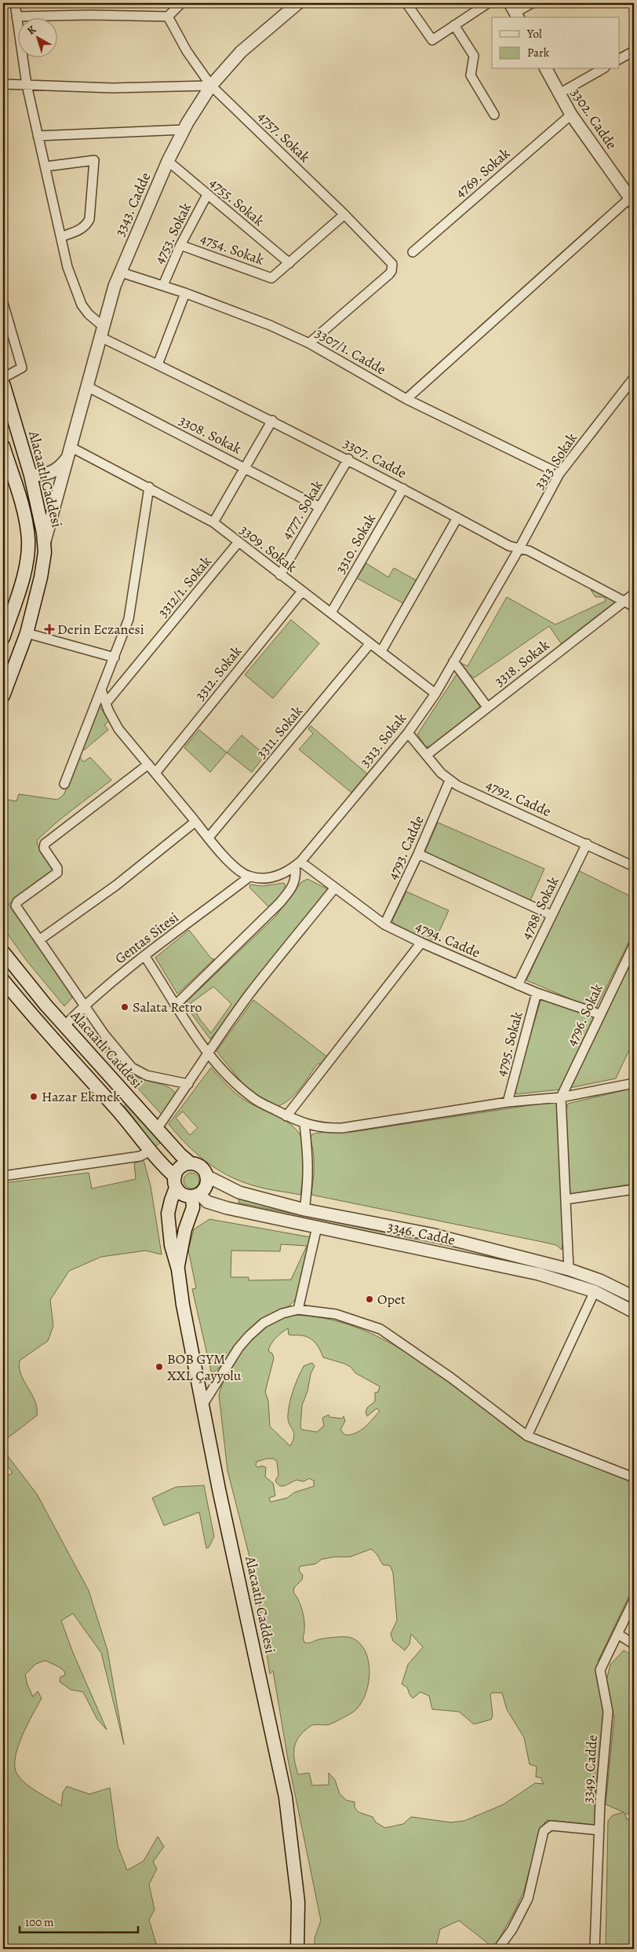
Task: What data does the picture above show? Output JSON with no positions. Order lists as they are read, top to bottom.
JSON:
{
  "streets": {
    "main road": ["Alacaatlı Caddesi"],
    "street": [
      "3302. Cadde",
      "4757. Sokak",
      "4769. Sokak",
      "4755. Sokak",
      "3343. Cadde",
      "4753. Sokak",
      "4754. Sokak",
      "3307/1. Cadde",
      "3308. Sokak",
      "3307. Cadde",
      "3313. Sokak",
      "4777. Sokak",
      "3310. Sokak",
      "3309. Sokak",
      "3312/1. Sokak",
      "3318. Sokak",
      "3312. Sokak",
      "3311. Sokak",
      "4792. Cadde",
      "4793. Cadde",
      "4788. Sokak",
      "Gentas Sitesi",
      "4794. Cadde",
      "4796. Sokak",
      "4795. Sokak",
      "3346. Cadde",
      "3349. Cadde"
    ]
  },
  "crossings": [
    ["3302. Cadde", "4769. Sokak"],
    ["4757. Sokak", "3343. Cadde"],
    ["4757. Sokak", "4754. Sokak"],
    ["4757. Sokak", "3307/1. Cadde"],
    ["4755. Sokak", "3343. Cadde"],
    ["4755. Sokak", "4753. Sokak"],
    ["4755. Sokak", "4754. Sokak"],
    ["3343. Cadde", "3307/1. Cadde"],
    ["3343. Cadde", "3308. Sokak"],
    ["3343. Cadde", "3307. Cadde"],
    ["3343. Cadde", "Alacaatlı Caddesi"],
    ["3343. Cadde", "3309. Sokak"],
    ["4753. Sokak", "4754. Sokak"],
    ["4753. Sokak", "3307/1. Cadde"],
    ["3307/1. Cadde", "3313. Sokak"],
    ["3308. Sokak", "4777. Sokak"],
    ["3307. Cadde", "3313. Sokak"],
    ["3307. Cadde", "4777. Sokak"],
    ["3307. Cadde", "3310. Sokak"],
    ["3307. Cadde", "3318. Sokak"],
    ["3313. Sokak", "3309. Sokak"],
    ["3313. Sokak", "4792. Cadde"],
    ["3313. Sokak", "Gentas Sitesi"],
    ["3313. Sokak", "4794. Cadde"],
    ["Alacaatlı Caddesi", "Gentas Sitesi"],
    ["Alacaatlı Caddesi", "3346. Cadde"],
    ["4777. Sokak", "3309. Sokak"],
    ["3310. Sokak", "3309. Sokak"],
    ["3309. Sokak", "3312/1. Sokak"],
    ["3309. Sokak", "3312. Sokak"],
    ["3309. Sokak", "3311. Sokak"],
    ["3318. Sokak", "4792. Cadde"],
    ["4792. Cadde", "4793. Cadde"],
    ["4792. Cadde", "4788. Sokak"],
    ["4793. Cadde", "4794. Cadde"],
    ["4788. Sokak", "4794. Cadde"],
    ["4794. Cadde", "4796. Sokak"],
    ["4794. Cadde", "4795. Sokak"]
  ],
  "places": {
    "health": ["Derin Eczanesi"],
    "other": [
      "Salata Retro",
      "Hazar Ekmek",
      "Opet",
      "BOB GYM XXL Çayyolu"
    ]
  },
  "legend": ["Yol", "Park"],
  "scale_bar": "100 m",
  "north": "top left"
}
